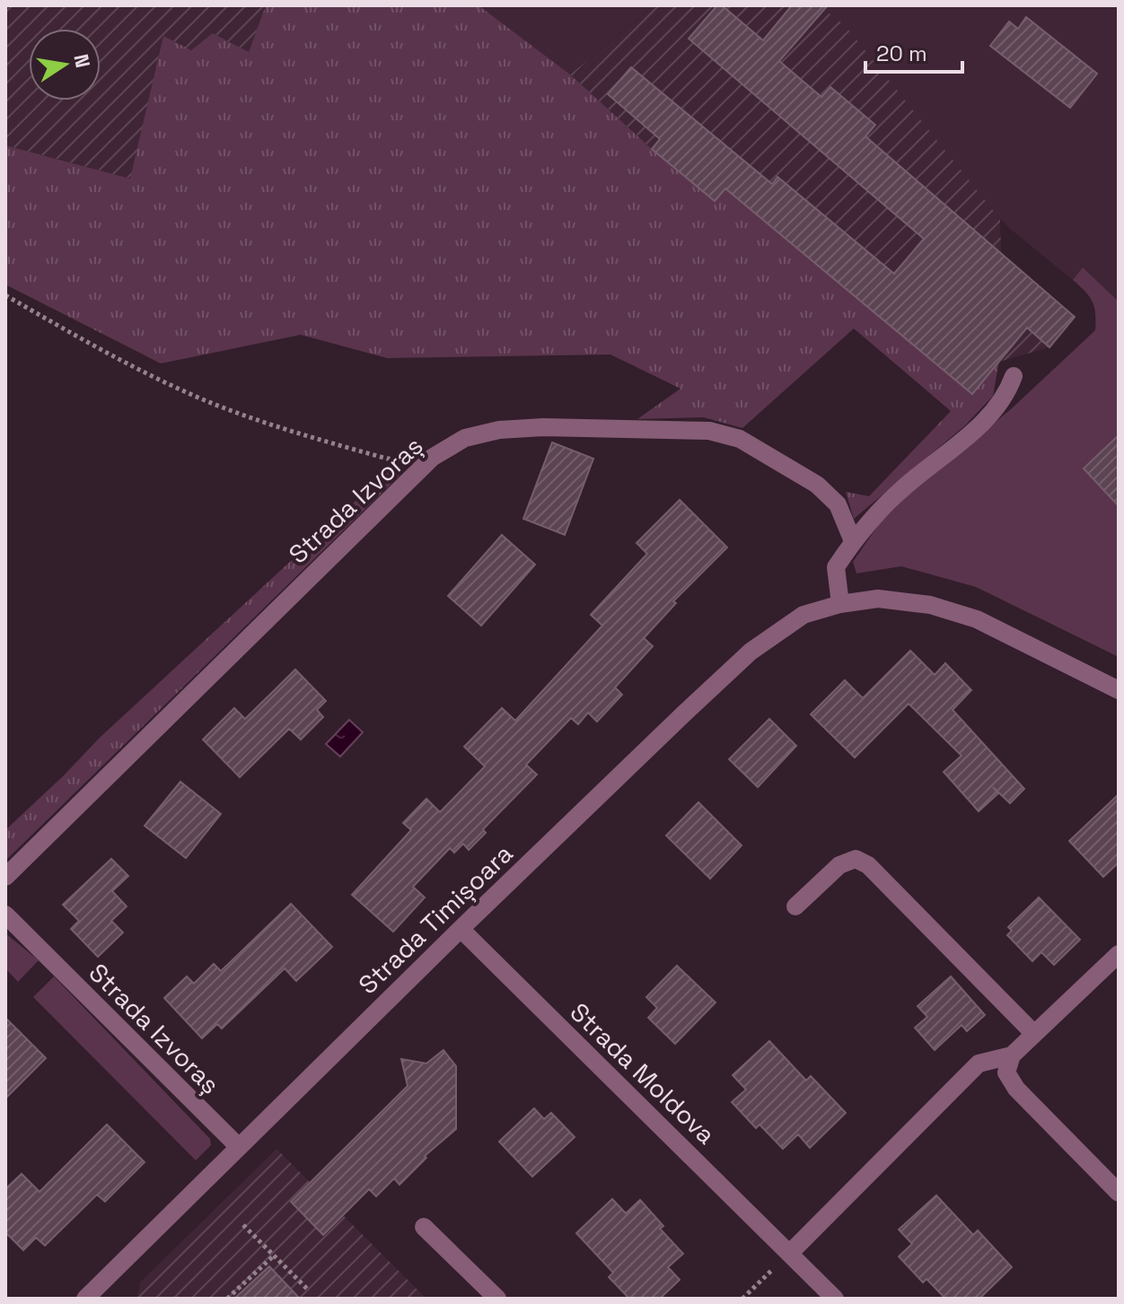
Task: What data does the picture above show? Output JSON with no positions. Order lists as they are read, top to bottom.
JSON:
{
  "streets": {
    "street": ["Strada Izvoraș", "Strada Timișoara", "Strada Moldova"]
  },
  "crossings": [
    ["Strada Izvoraș", "Strada Timișoara"],
    ["Strada Timișoara", "Strada Moldova"]
  ],
  "scale_bar": "20 m",
  "north": "right"
}
